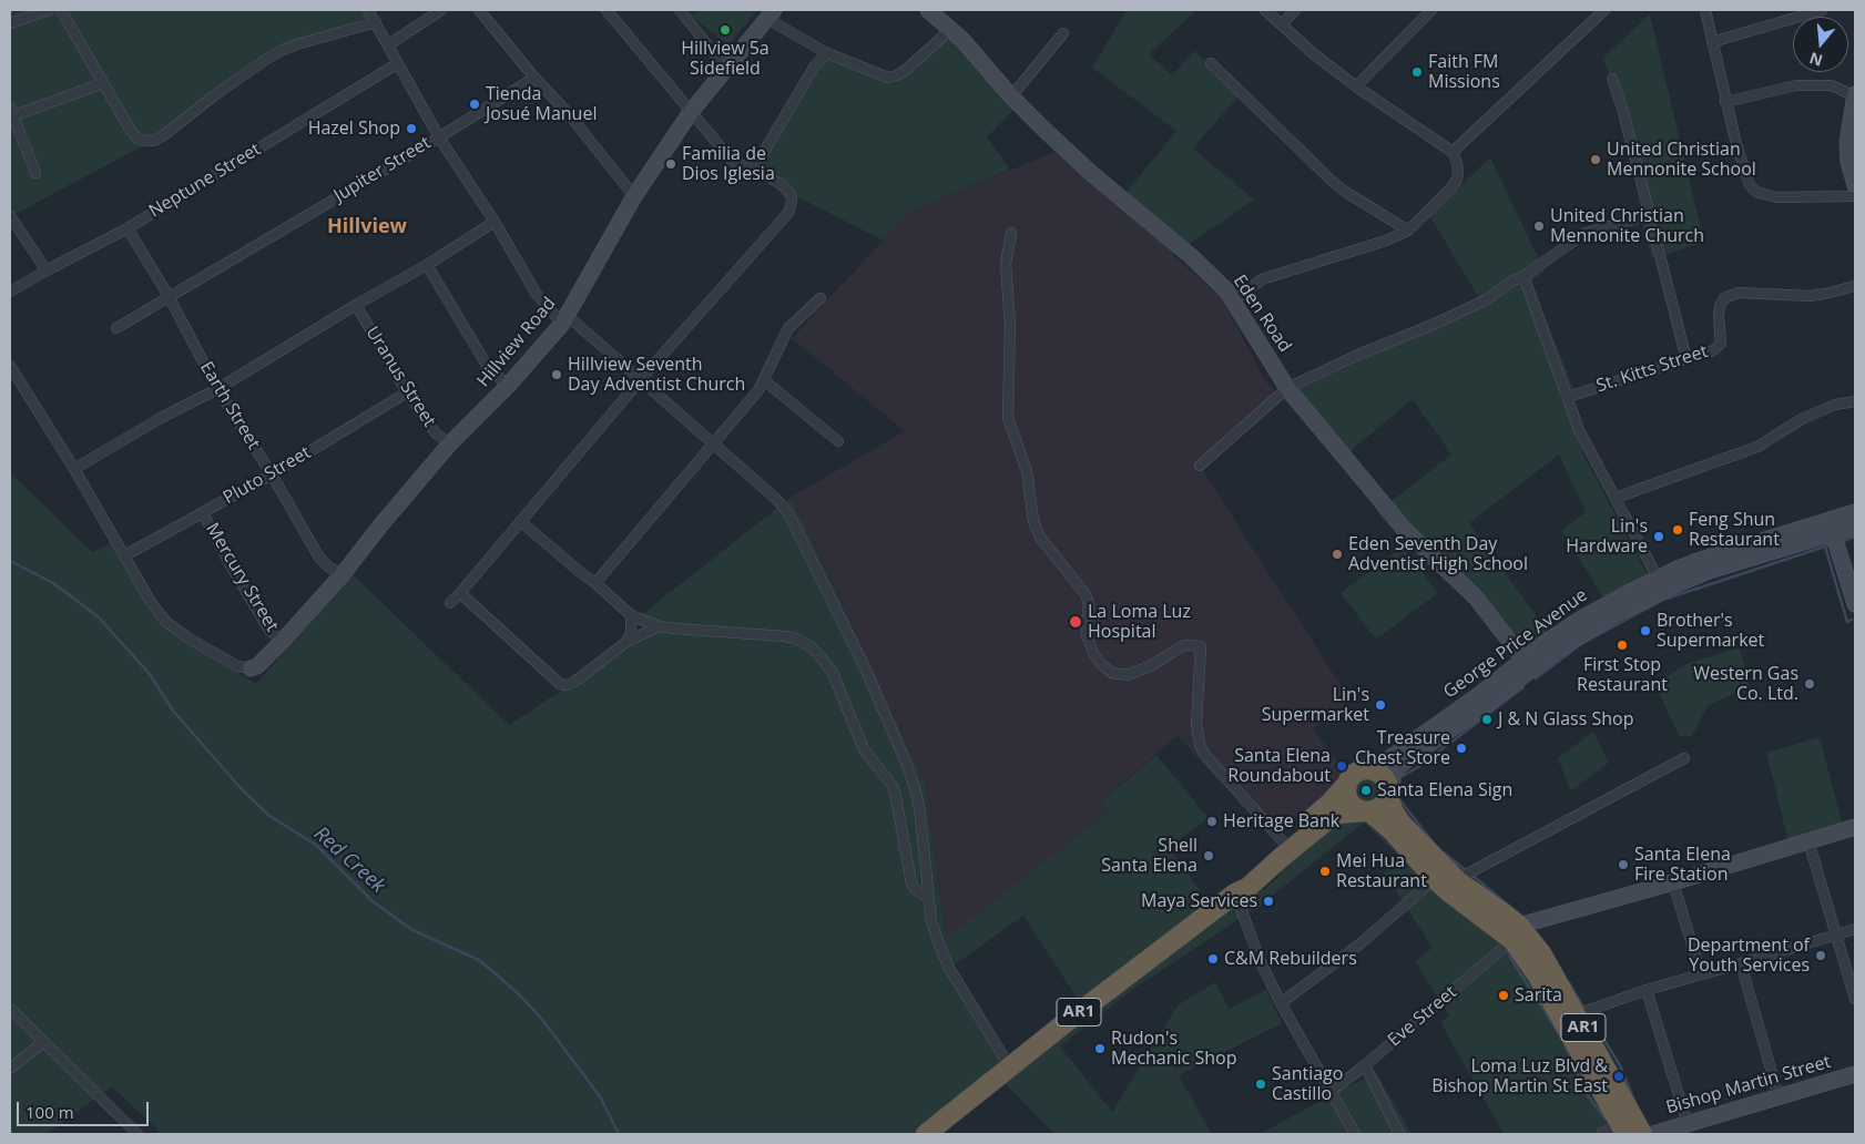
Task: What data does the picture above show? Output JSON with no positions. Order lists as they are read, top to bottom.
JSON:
{
  "streets": {
    "highway": ["AR1"],
    "street": [
      "Jupiter Street",
      "Neptune Street",
      "Eden Road",
      "Hillview Road",
      "St. Kitts Street",
      "Uranus Street",
      "Earth Street",
      "Pluto Street",
      "Mercury Street",
      "George Price Avenue",
      "Eve Street",
      "Bishop Martin Street"
    ]
  },
  "crossings": [
    ["Jupiter Street", "Earth Street"],
    ["Neptune Street", "Earth Street"],
    ["Eden Road", "George Price Avenue"],
    ["Hillview Road", "Uranus Street"],
    ["Hillview Road", "Earth Street"],
    ["Hillview Road", "Mercury Street"],
    ["Uranus Street", "Pluto Street"],
    ["Earth Street", "Pluto Street"],
    ["Pluto Street", "Mercury Street"],
    ["George Price Avenue", "AR1"],
    ["AR1", "Eve Street"]
  ],
  "districts": ["Hillview"],
  "water": ["Red Creek"],
  "places": [
    "Hillview 5a Sidefield",
    "Faith FM Missions",
    "Tienda Josué Manuel",
    "Hazel Shop",
    "United Christian Mennonite School",
    "Familia de Dios Iglesia",
    "United Christian Mennonite Church",
    "Hillview Seventh Day Adventist Church",
    "Feng Shun Restaurant",
    "Lin's Hardware",
    "Eden Seventh Day Adventist High School",
    "La Loma Luz Hospital",
    "Brother's Supermarket",
    "First Stop Restaurant",
    "Western Gas Co. Ltd.",
    "Lin's Supermarket",
    "J & N Glass Shop",
    "Treasure Chest Store",
    "Santa Elena Roundabout",
    "Santa Elena Sign",
    "Heritage Bank",
    "Shell Santa Elena",
    "Santa Elena Fire Station",
    "Mei Hua Restaurant",
    "Maya Services",
    "Department of Youth Services",
    "C&M Rebuilders",
    "Sarita",
    "Rudon's Mechanic Shop",
    "Loma Luz Blvd & Bishop Martin St East",
    "Santiago Castillo"
  ],
  "scale_bar": "100 m",
  "north": "bottom"
}
